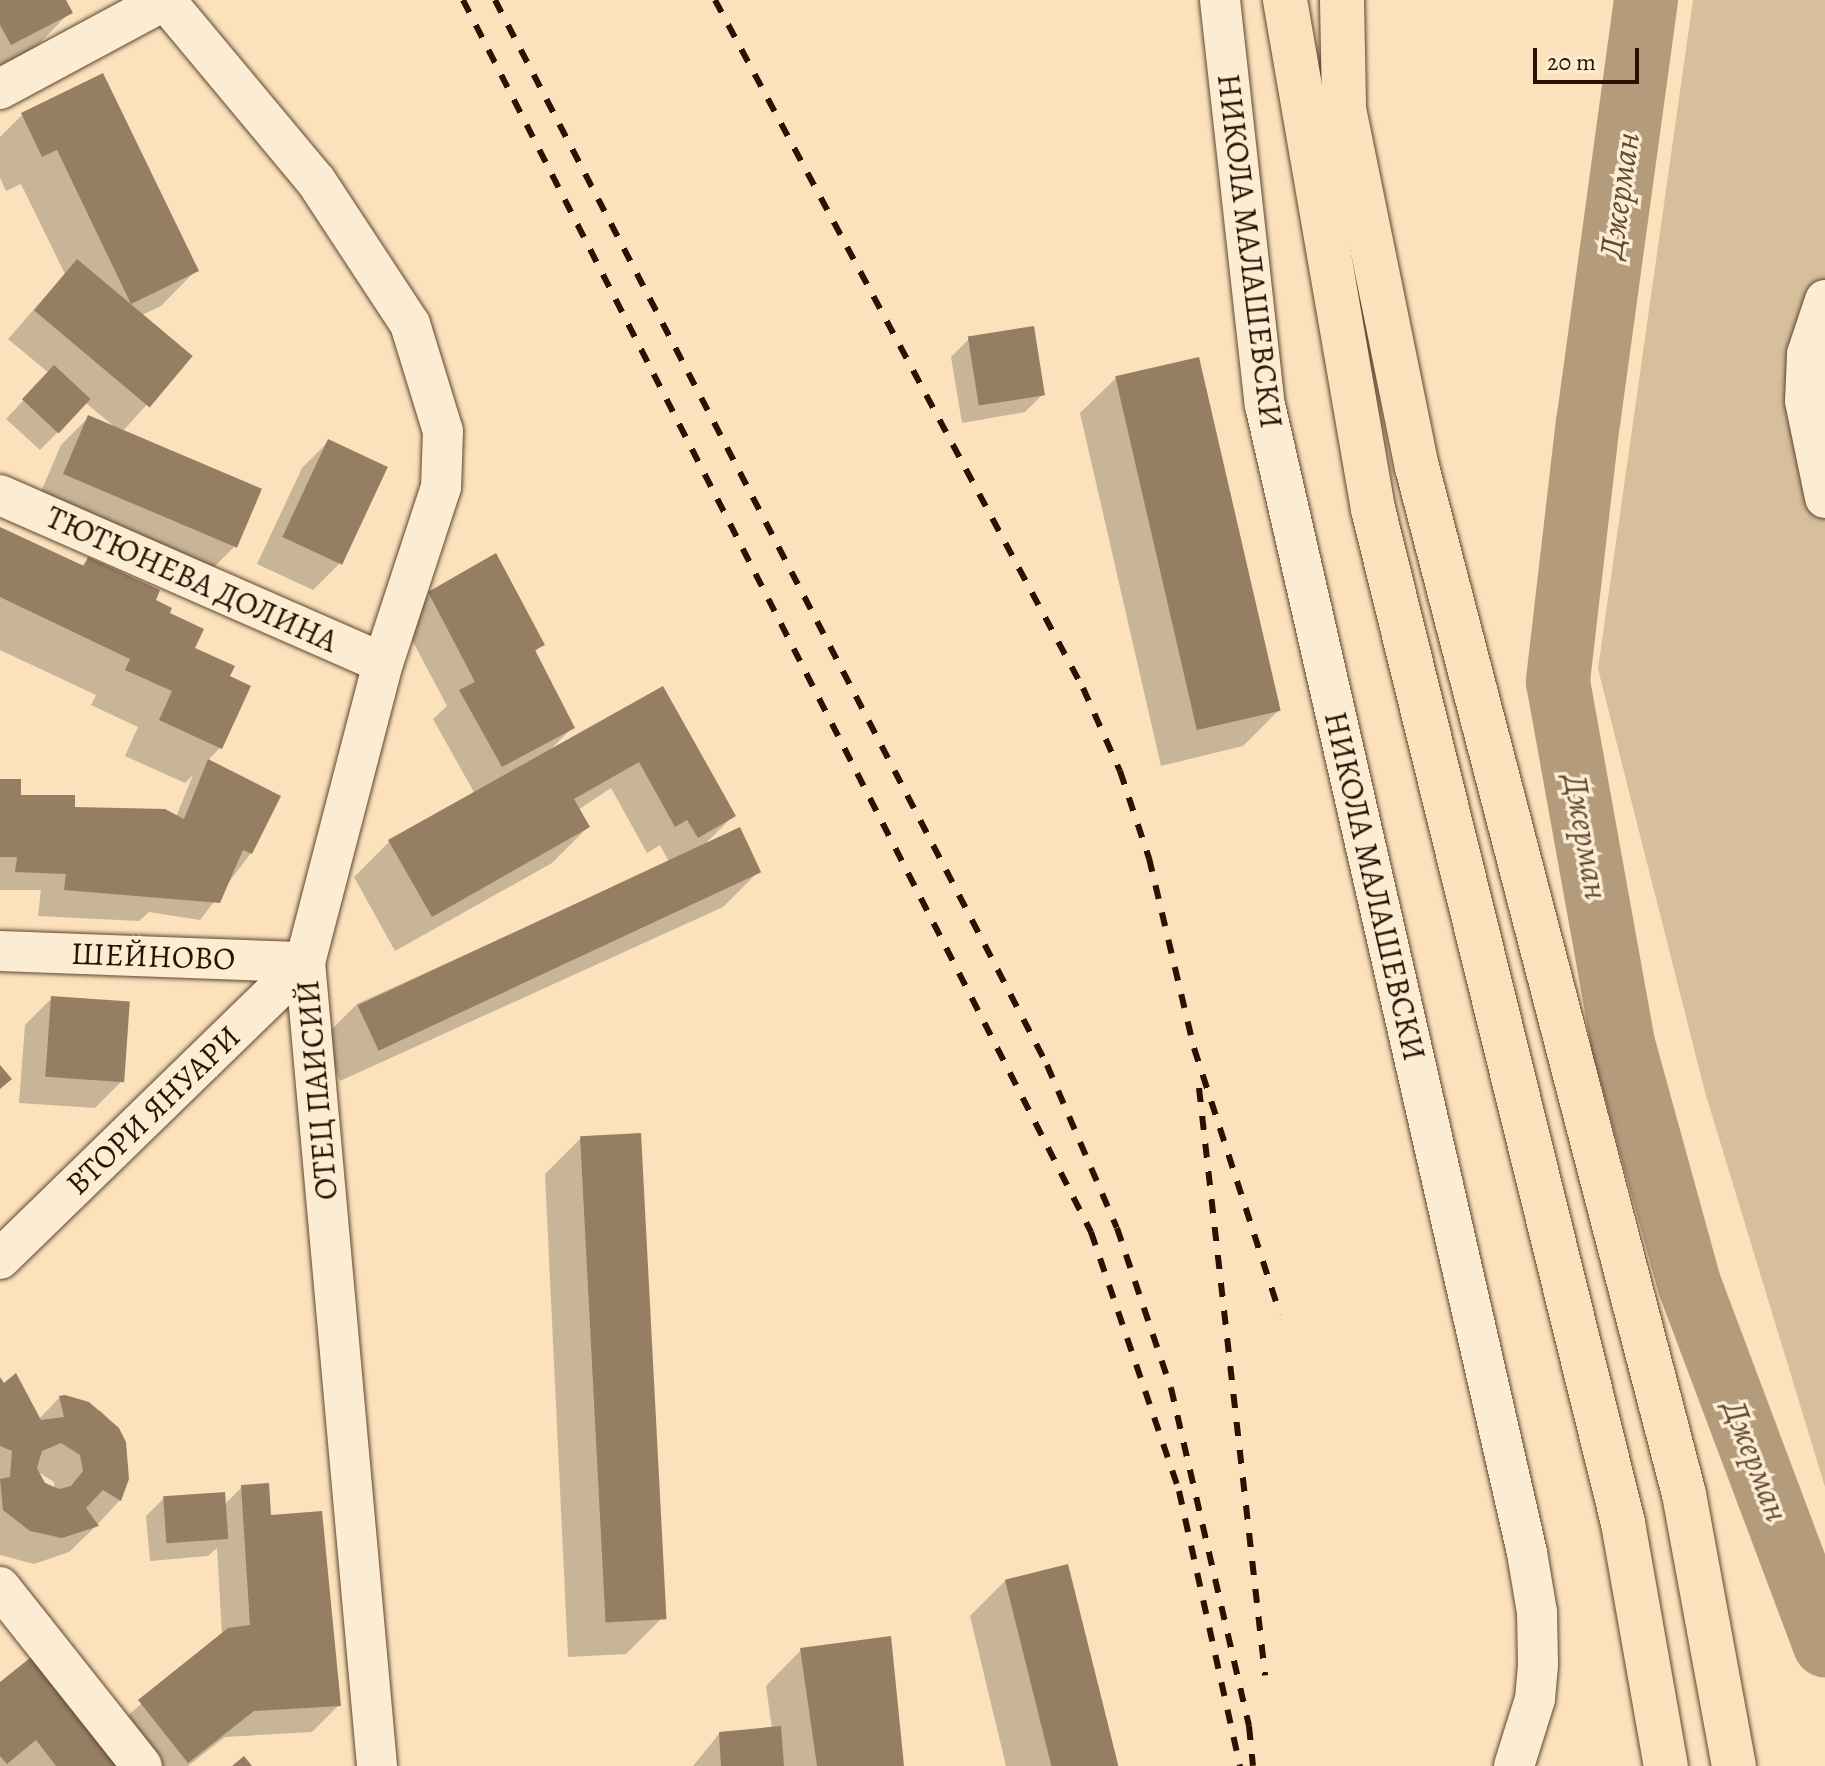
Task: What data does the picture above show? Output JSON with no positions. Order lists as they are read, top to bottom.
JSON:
{
  "streets": {
    "street": [
      "НИКОЛА МАЛАШЕВСКИ",
      "ТЮТЮНЕВА ДОЛИНА",
      "ШЕЙНОВО",
      "ОТЕЦ ПАИСИЙ",
      "ВТОРИ ЯНУАРИ"
    ]
  },
  "crossings": [
    ["ТЮТЮНЕВА ДОЛИНА", "ОТЕЦ ПАИСИЙ"],
    ["ШЕЙНОВО", "ОТЕЦ ПАИСИЙ"],
    ["ШЕЙНОВО", "ВТОРИ ЯНУАРИ"],
    ["ОТЕЦ ПАИСИЙ", "ВТОРИ ЯНУАРИ"]
  ],
  "water": ["Джерман"],
  "scale_bar": "20 m"
}
